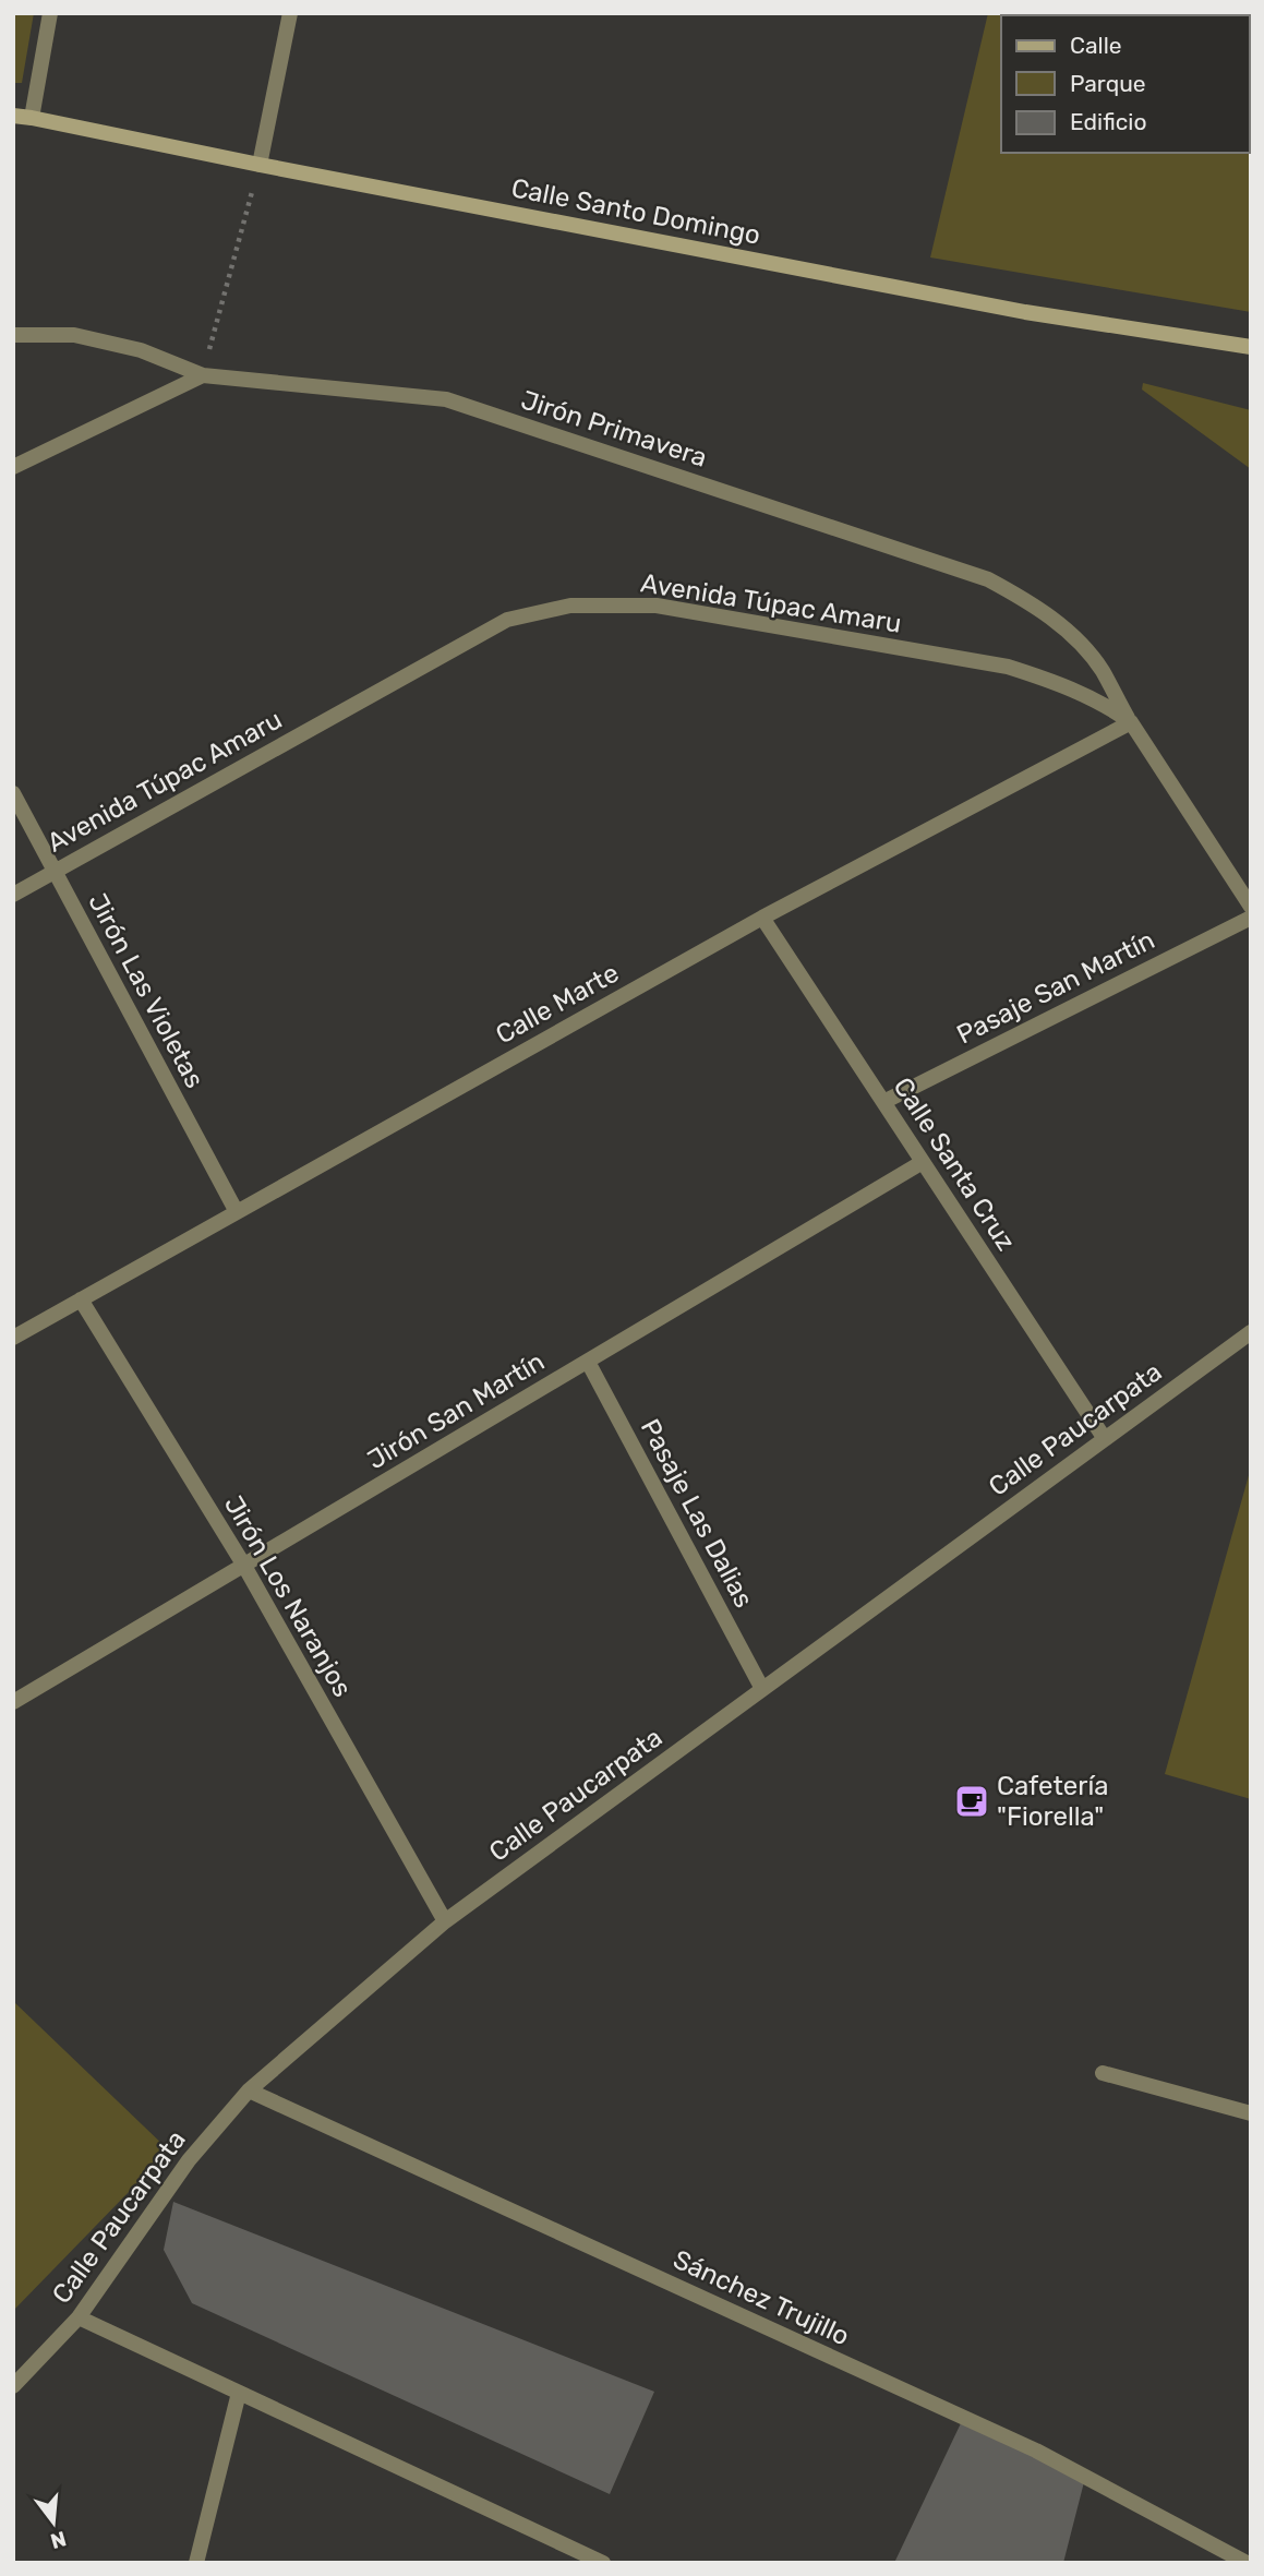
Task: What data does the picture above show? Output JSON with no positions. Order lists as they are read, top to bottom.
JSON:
{
  "streets": {
    "street": [
      "Calle Santo Domingo",
      "Jirón Primavera",
      "Avenida Túpac Amaru",
      "Pasaje San Martín",
      "Jirón Las Violetas",
      "Calle Marte",
      "Calle Santa Cruz",
      "Jirón San Martín",
      "Calle Paucarpata",
      "Pasaje Las Dalias",
      "Jirón Los Naranjos",
      "Sánchez Trujillo"
    ]
  },
  "crossings": [
    ["Jirón Primavera", "Avenida Túpac Amaru"],
    ["Jirón Primavera", "Calle Marte"],
    ["Avenida Túpac Amaru", "Jirón Las Violetas"],
    ["Avenida Túpac Amaru", "Calle Marte"],
    ["Pasaje San Martín", "Calle Santa Cruz"],
    ["Jirón Las Violetas", "Calle Marte"],
    ["Calle Marte", "Calle Santa Cruz"],
    ["Calle Marte", "Jirón Los Naranjos"],
    ["Calle Santa Cruz", "Jirón San Martín"],
    ["Calle Santa Cruz", "Calle Paucarpata"],
    ["Jirón San Martín", "Pasaje Las Dalias"],
    ["Jirón San Martín", "Jirón Los Naranjos"],
    ["Calle Paucarpata", "Pasaje Las Dalias"],
    ["Calle Paucarpata", "Jirón Los Naranjos"],
    ["Calle Paucarpata", "Sánchez Trujillo"]
  ],
  "places": {
    "cafe": ["Cafetería \"Fiorella\""]
  },
  "legend": ["Calle", "Parque", "Edificio"],
  "north": "bottom"
}
